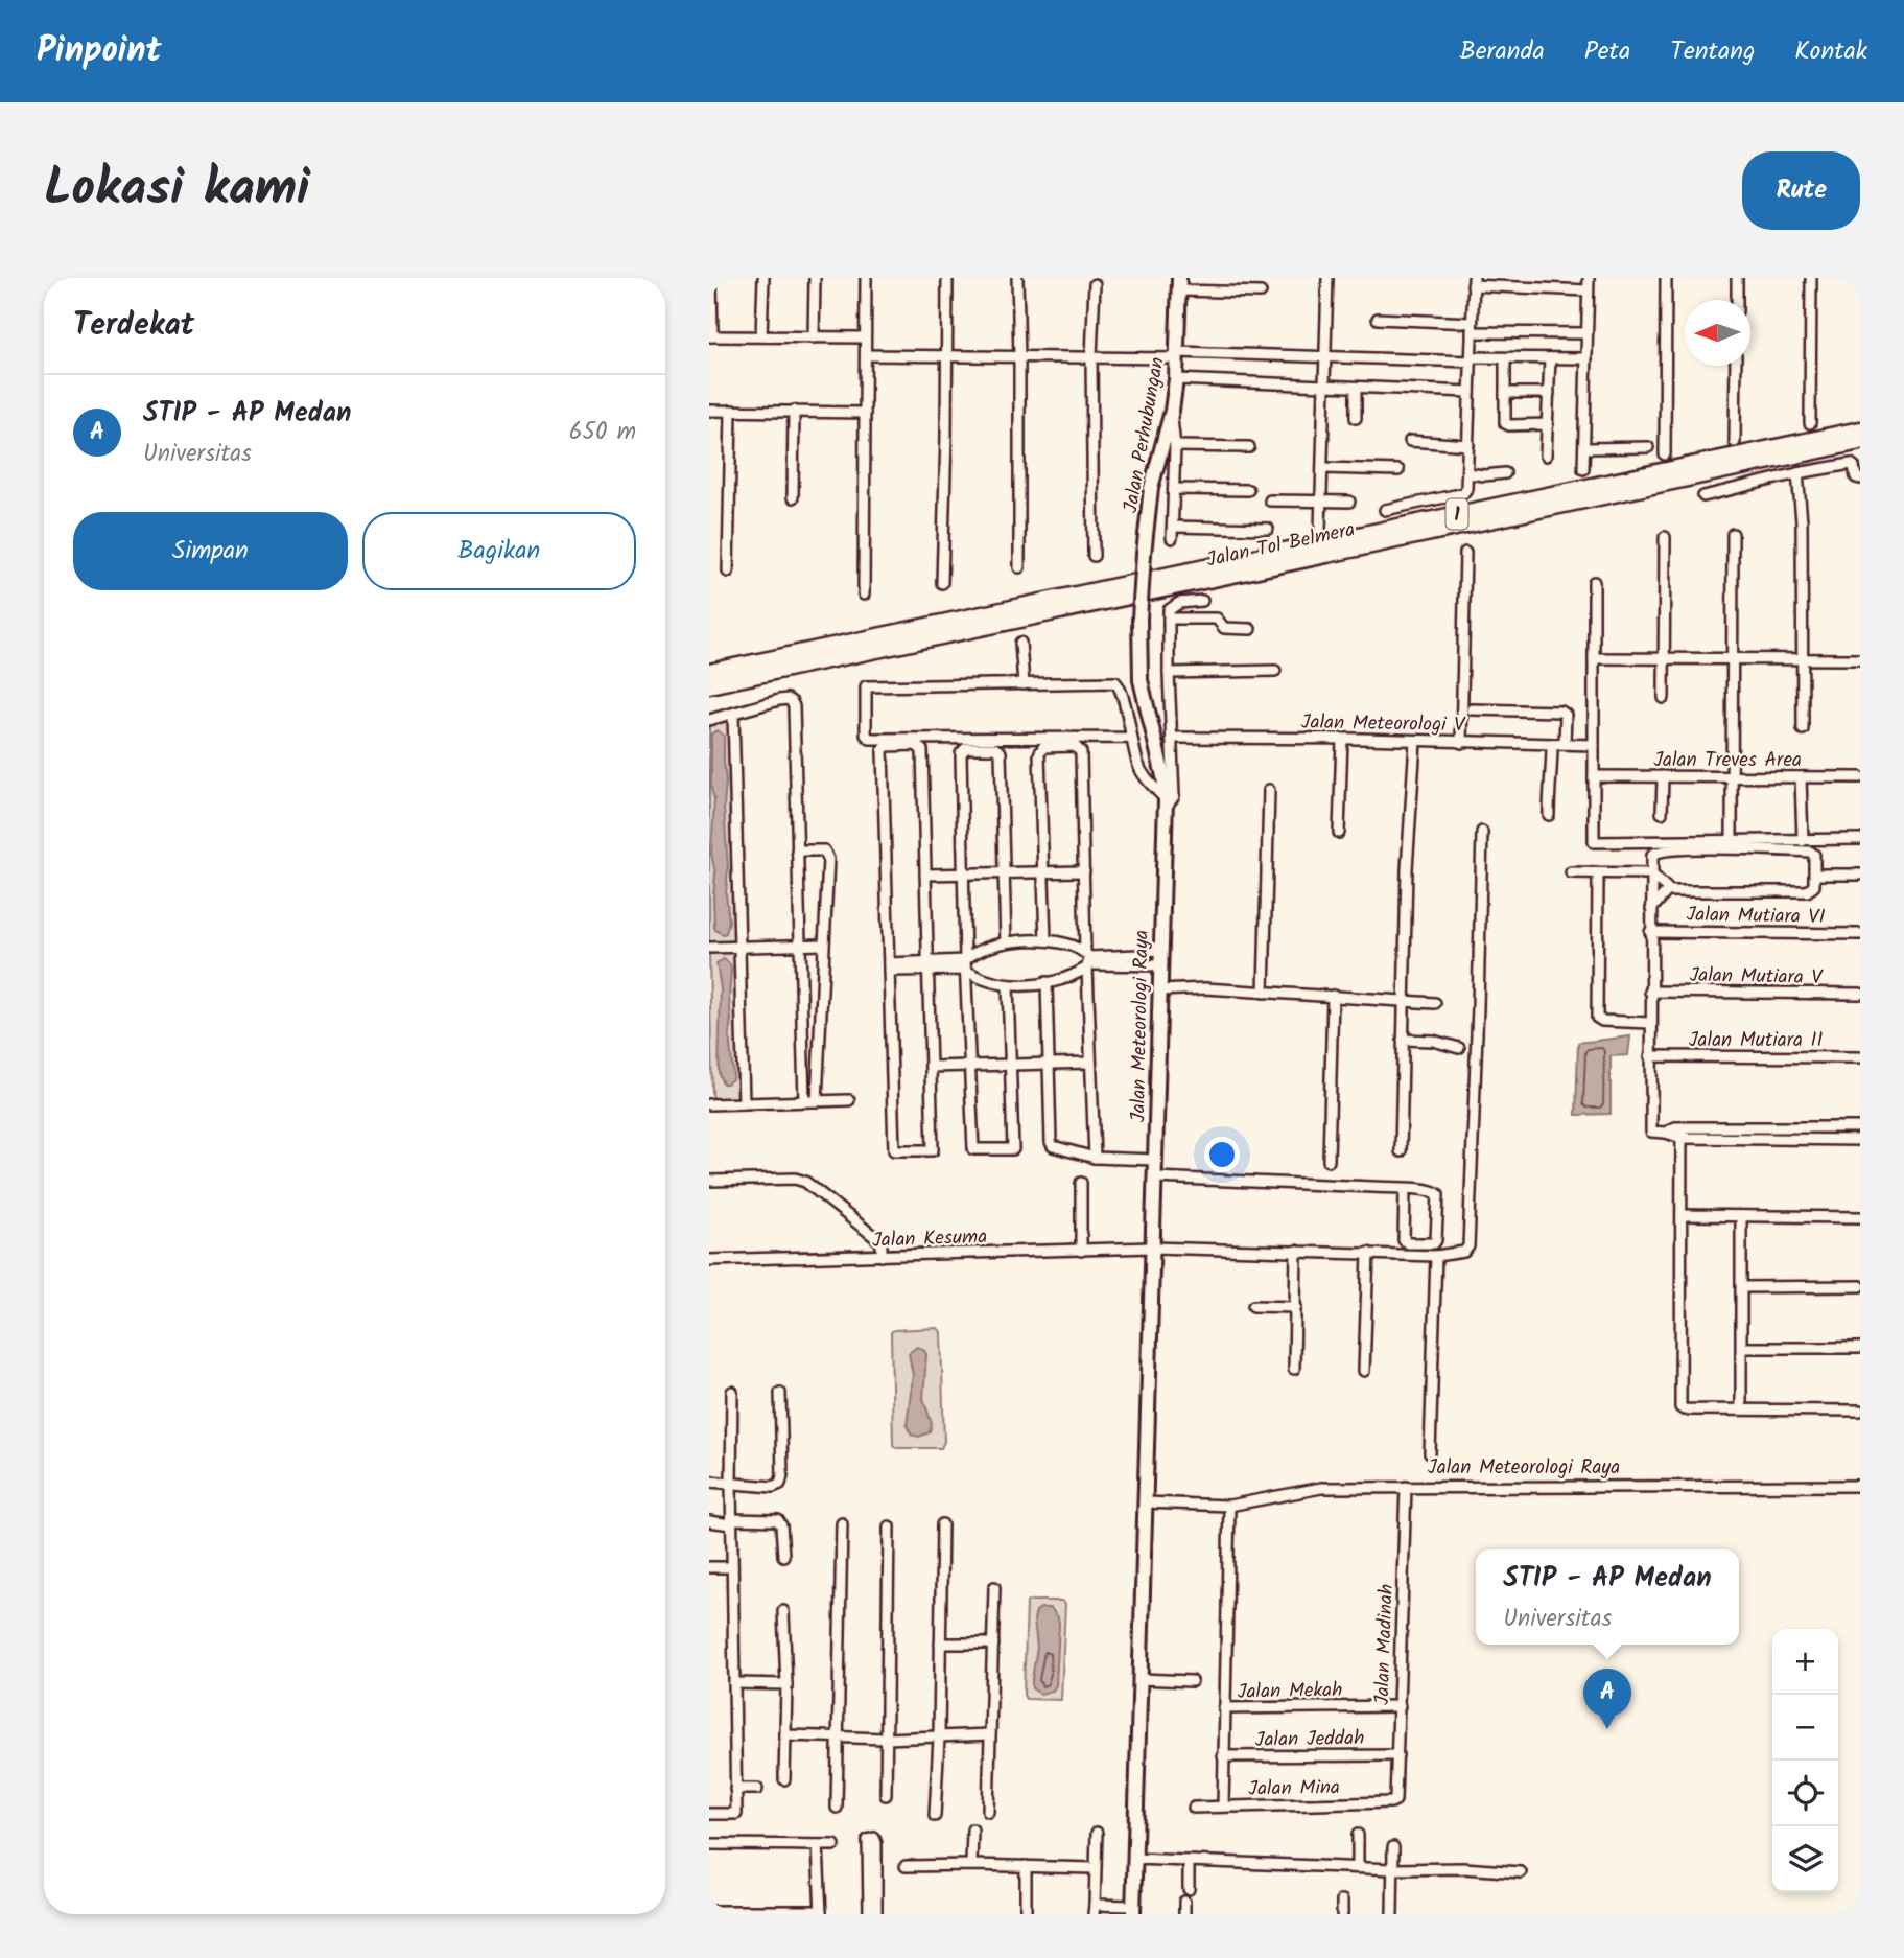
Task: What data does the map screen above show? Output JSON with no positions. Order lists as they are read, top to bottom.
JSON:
{
  "streets": {
    "highway": ["1", "Jalan Tol Belmera"],
    "main road": ["Jalan Perhubungan", "Jalan Meteorologi Raya"],
    "street": [
      "Jalan Meteorologi V",
      "Jalan Treves Area",
      "Jalan Mutiara VI",
      "Jalan Mutiara V",
      "Jalan Mutiara II",
      "Jalan Kesuma",
      "Jalan Madinah",
      "Jalan Mekah",
      "Jalan Jeddah",
      "Jalan Mina"
    ]
  },
  "crossings": [
    ["Jalan Perhubungan", "Jalan Meteorologi Raya"],
    ["Jalan Meteorologi Raya", "Jalan Kesuma"],
    ["Jalan Meteorologi Raya", "Jalan Madinah"],
    ["Jalan Madinah", "Jalan Mekah"],
    ["Jalan Madinah", "Jalan Jeddah"],
    ["Jalan Madinah", "Jalan Mina"]
  ],
  "north": "left",
  "page": {
    "header": "Pinpoint",
    "nav": [
      "Beranda",
      "Peta",
      "Tentang",
      "Kontak"
    ],
    "title": "Lokasi kami",
    "buttons": [
      "Rute",
      ["Simpan", "Bagikan"]
    ],
    "heading": "Terdekat",
    "list": [
      {
        "mark": "A",
        "name": "STIP - AP Medan",
        "note": "Universitas",
        "value": "650 m"
      }
    ],
    "popup": ["STIP - AP Medan", "Universitas"],
    "map_buttons": ["+", "−"],
    "pins": "A"
  }
}
